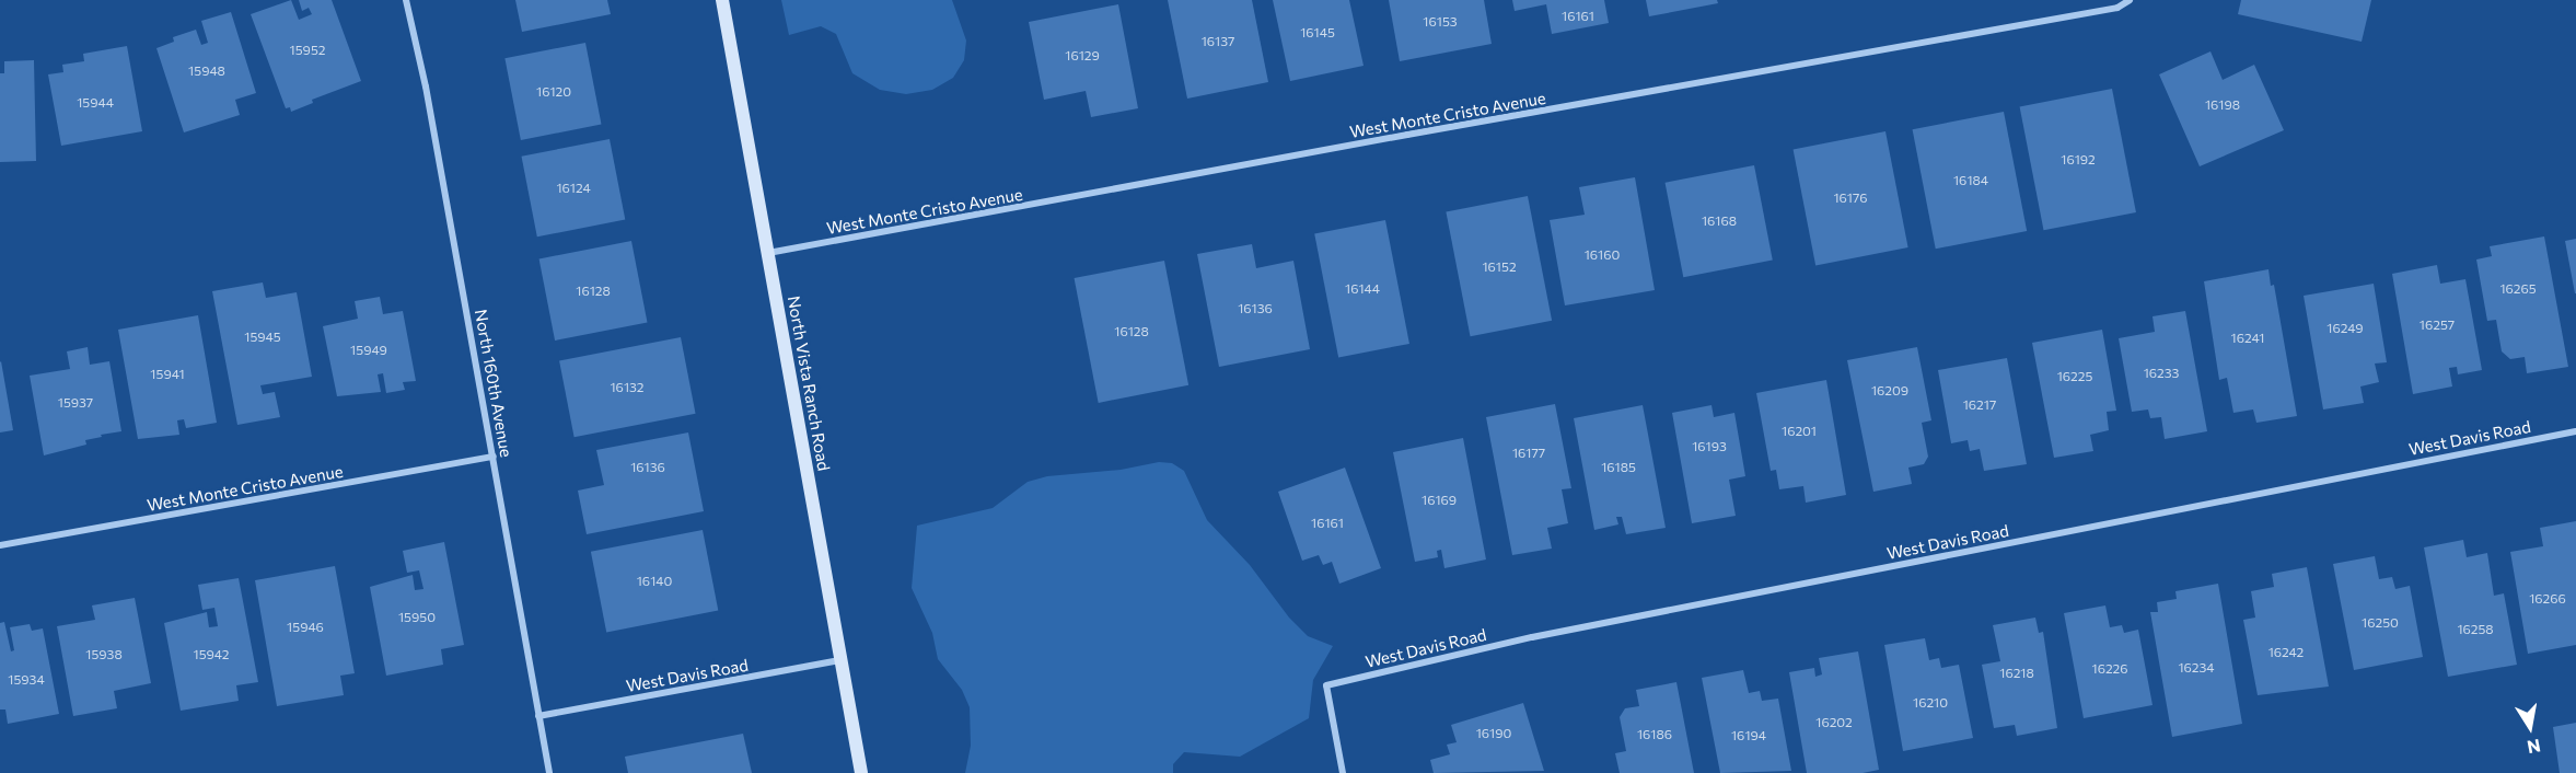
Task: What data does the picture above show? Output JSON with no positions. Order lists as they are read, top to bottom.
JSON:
{
  "streets": {
    "street": [
      "West Monte Cristo Avenue",
      "North 160th Avenue",
      "North Vista Ranch Road",
      "West Davis Road"
    ]
  },
  "crossings": [
    ["West Monte Cristo Avenue", "North 160th Avenue"],
    ["West Monte Cristo Avenue", "North Vista Ranch Road"],
    ["North 160th Avenue", "West Davis Road"],
    ["North Vista Ranch Road", "West Davis Road"]
  ],
  "house_numbers": [
    "16161",
    "16153",
    "16145",
    "16137",
    "15952",
    "16129",
    "15948",
    "16120",
    "15944",
    "16198",
    "16192",
    "16184",
    "16124",
    "16176",
    "16168",
    "16160",
    "16152",
    "16144",
    "16265",
    "16128",
    "16136",
    "16257",
    "16249",
    "16128",
    "15945",
    "16241",
    "15949",
    "16233",
    "15941",
    "16225",
    "16132",
    "16209",
    "15937",
    "16217",
    "16201",
    "16193",
    "16177",
    "16136",
    "16185",
    "16169",
    "16161",
    "16140",
    "16266",
    "15950",
    "16250",
    "15946",
    "16258",
    "16242",
    "15938",
    "15942",
    "16234",
    "16226",
    "16218",
    "15934",
    "16210",
    "16202",
    "16190",
    "16186",
    "16194"
  ],
  "north": "bottom"
}
